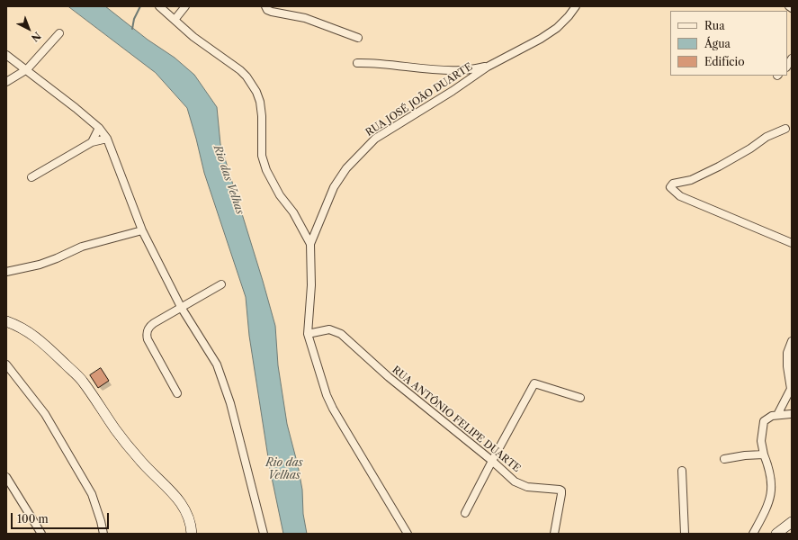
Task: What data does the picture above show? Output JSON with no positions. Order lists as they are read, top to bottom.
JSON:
{
  "streets": {
    "street": ["RUA JOSÉ JOÃO DUARTE", "RUA ANTÔNIO FELIPE DUARTE"]
  },
  "water": ["Rio das Velhas"],
  "legend": ["Rua", "Água", "Edifício"],
  "scale_bar": "100 m",
  "north": "bottom right"
}
